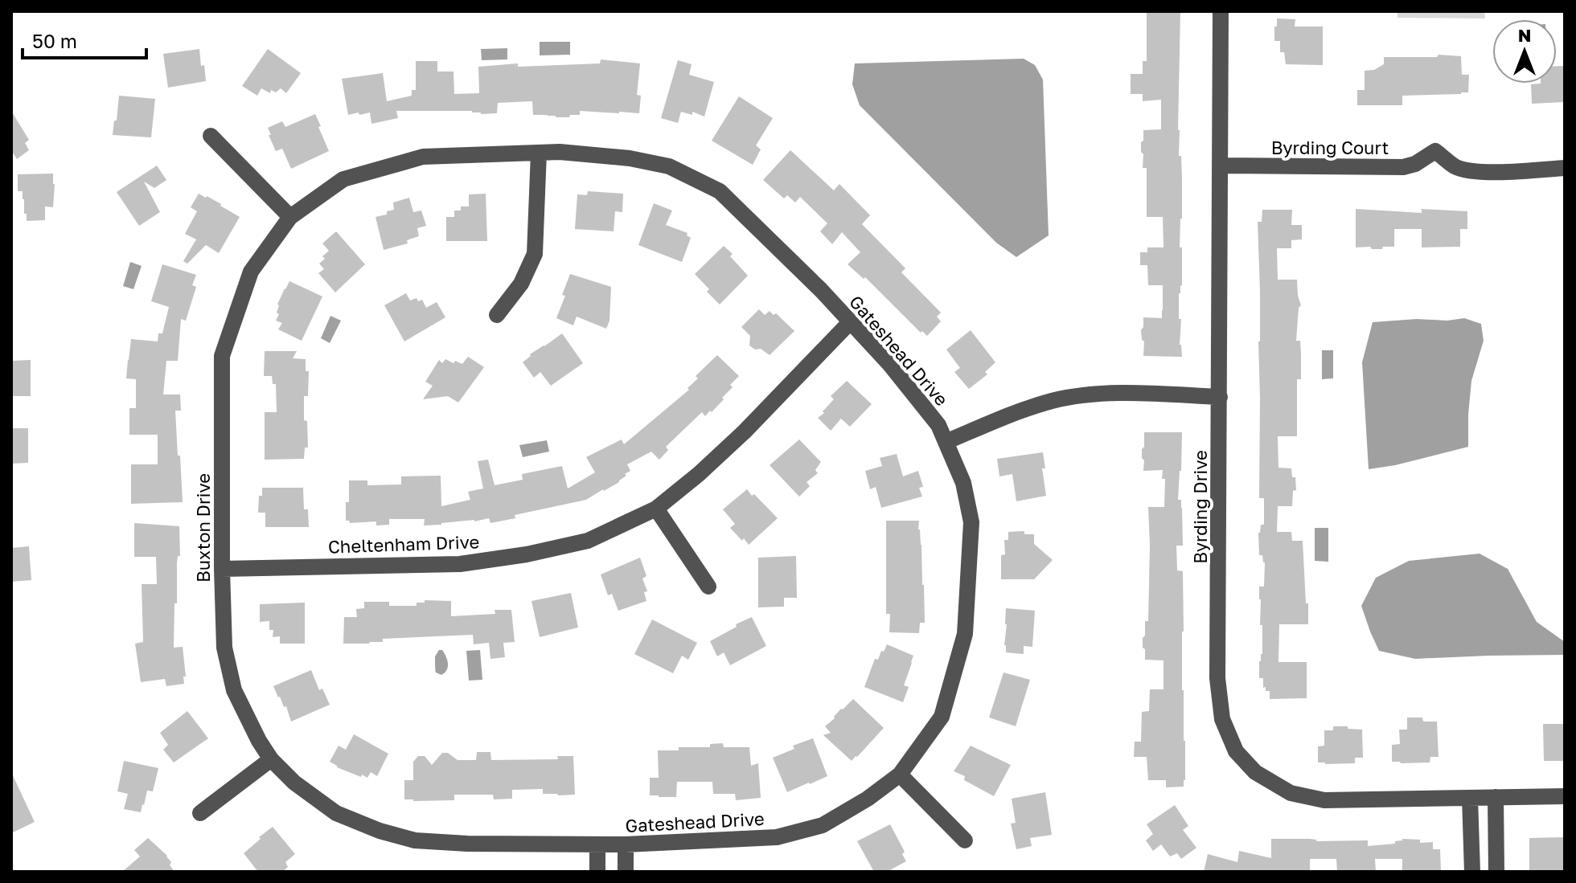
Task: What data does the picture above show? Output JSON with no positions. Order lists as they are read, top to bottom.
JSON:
{
  "streets": {
    "street": [
      "Byrding Court",
      "Gateshead Drive",
      "Byrding Drive",
      "Buxton Drive",
      "Cheltenham Drive"
    ]
  },
  "crossings": [
    ["Byrding Court", "Byrding Drive"],
    ["Gateshead Drive", "Buxton Drive"],
    ["Gateshead Drive", "Cheltenham Drive"],
    ["Buxton Drive", "Cheltenham Drive"]
  ],
  "scale_bar": "50 m",
  "north": "top"
}
